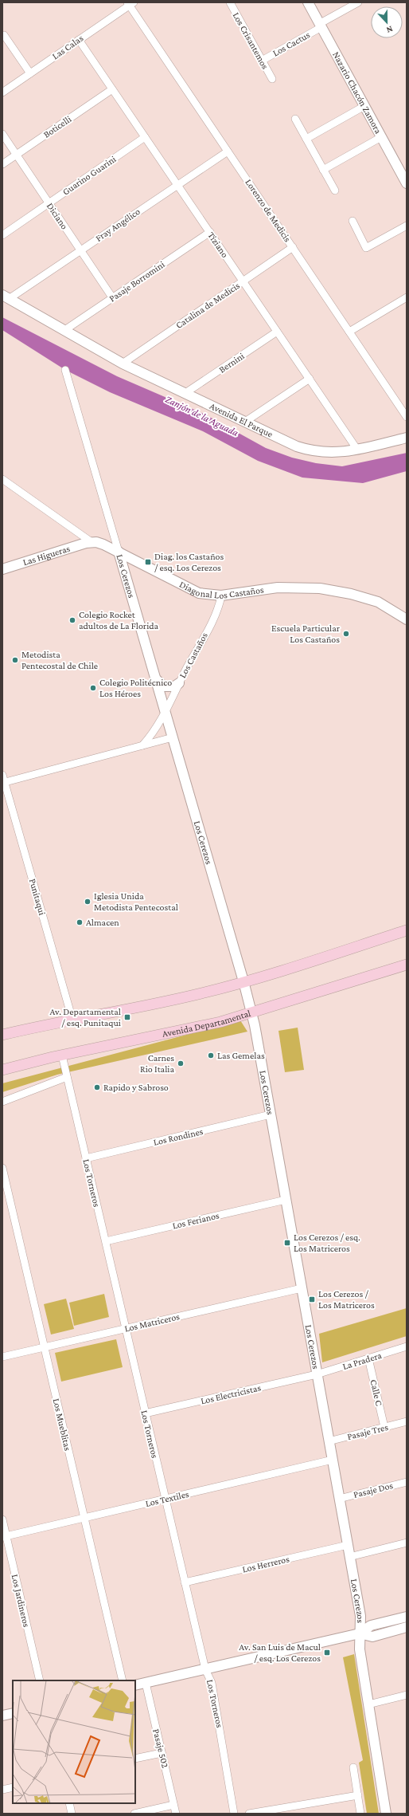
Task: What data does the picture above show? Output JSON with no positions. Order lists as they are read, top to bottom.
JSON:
{
  "streets": {
    "main road": ["Avenida Departamental"],
    "street": [
      "Los Crisantemos",
      "Los Cactus",
      "Las Calas",
      "Nazario Chacón Zamora",
      "Boticelli",
      "Guarino Guarini",
      "Lorenzo de Medicis",
      "Diciano",
      "Fray Angélico",
      "Tiziano",
      "Pasaje Borromini",
      "Catalina de Medicis",
      "Bernini",
      "Avenida El Parque",
      "Las Higueras",
      "Los Cerezos",
      "Diagonal Los Castaños",
      "Los Castaños",
      "Punitaqui",
      "Los Rondines",
      "Los Torneros",
      "Los Ferianos",
      "Los Matriceros",
      "La Pradera",
      "Calle C",
      "Los Electricistas",
      "Los Mueblitas",
      "Pasaje Tres",
      "Pasaje Dos",
      "Los Textiles",
      "Los Herreros",
      "Los Jardineros",
      "Pasaje 502"
    ]
  },
  "crossings": [
    ["Los Crisantemos", "Los Cactus"],
    ["Los Cactus", "Nazario Chacón Zamora"],
    ["Las Calas", "Lorenzo de Medicis"],
    ["Las Calas", "Tiziano"],
    ["Boticelli", "Diciano"],
    ["Boticelli", "Tiziano"],
    ["Guarino Guarini", "Diciano"],
    ["Guarino Guarini", "Tiziano"],
    ["Lorenzo de Medicis", "Fray Angélico"],
    ["Lorenzo de Medicis", "Catalina de Medicis"],
    ["Diciano", "Fray Angélico"],
    ["Diciano", "Pasaje Borromini"],
    ["Fray Angélico", "Tiziano"],
    ["Fray Angélico", "Avenida El Parque"],
    ["Tiziano", "Pasaje Borromini"],
    ["Tiziano", "Catalina de Medicis"],
    ["Tiziano", "Bernini"],
    ["Tiziano", "Avenida El Parque"],
    ["Pasaje Borromini", "Avenida El Parque"],
    ["Catalina de Medicis", "Avenida El Parque"],
    ["Bernini", "Avenida El Parque"],
    ["Las Higueras", "Diagonal Los Castaños"],
    ["Los Cerezos", "Diagonal Los Castaños"],
    ["Los Cerezos", "Los Castaños"],
    ["Los Cerezos", "Avenida Departamental"],
    ["Los Cerezos", "Los Rondines"],
    ["Los Cerezos", "Los Ferianos"],
    ["Los Cerezos", "Los Matriceros"],
    ["Los Cerezos", "La Pradera"],
    ["Los Cerezos", "Los Electricistas"],
    ["Los Cerezos", "Pasaje Tres"],
    ["Los Cerezos", "Pasaje Dos"],
    ["Los Cerezos", "Los Textiles"],
    ["Los Cerezos", "Los Herreros"],
    ["Diagonal Los Castaños", "Los Castaños"],
    ["Avenida Departamental", "Los Torneros"],
    ["Los Rondines", "Los Torneros"],
    ["Los Torneros", "Los Ferianos"],
    ["Los Torneros", "Los Matriceros"],
    ["Los Torneros", "Los Electricistas"],
    ["Los Torneros", "Los Textiles"],
    ["Los Torneros", "Los Herreros"],
    ["Los Matriceros", "Los Mueblitas"],
    ["La Pradera", "Calle C"],
    ["La Pradera", "Los Electricistas"],
    ["Calle C", "Pasaje Tres"],
    ["Los Mueblitas", "Los Textiles"],
    ["Los Textiles", "Los Jardineros"]
  ],
  "water": ["Zanjón de la Aguada"],
  "places": {
    "transit": [
      "Diag. los Castaños / esq. Los Cerezos",
      "Av. Departamental / esq. Punitaqui",
      "Los Cerezos / esq. Los Matriceros",
      "Los Cerezos / Los Matriceros",
      "Av. San Luis de Macul / esq. Los Cerezos"
    ],
    "other": [
      "Colegio Rocket adultos de La Florida",
      "Escuela Particular Los Castaños",
      "Metodista Pentecostal de Chile",
      "Colegio Politécnico Los Héroes",
      "Iglesia Unida Metodista Pentecostal",
      "Almacen",
      "Las Gemelas",
      "Carnes Rio Italia",
      "Rapido y Sabroso"
    ]
  },
  "north": "bottom"
}
